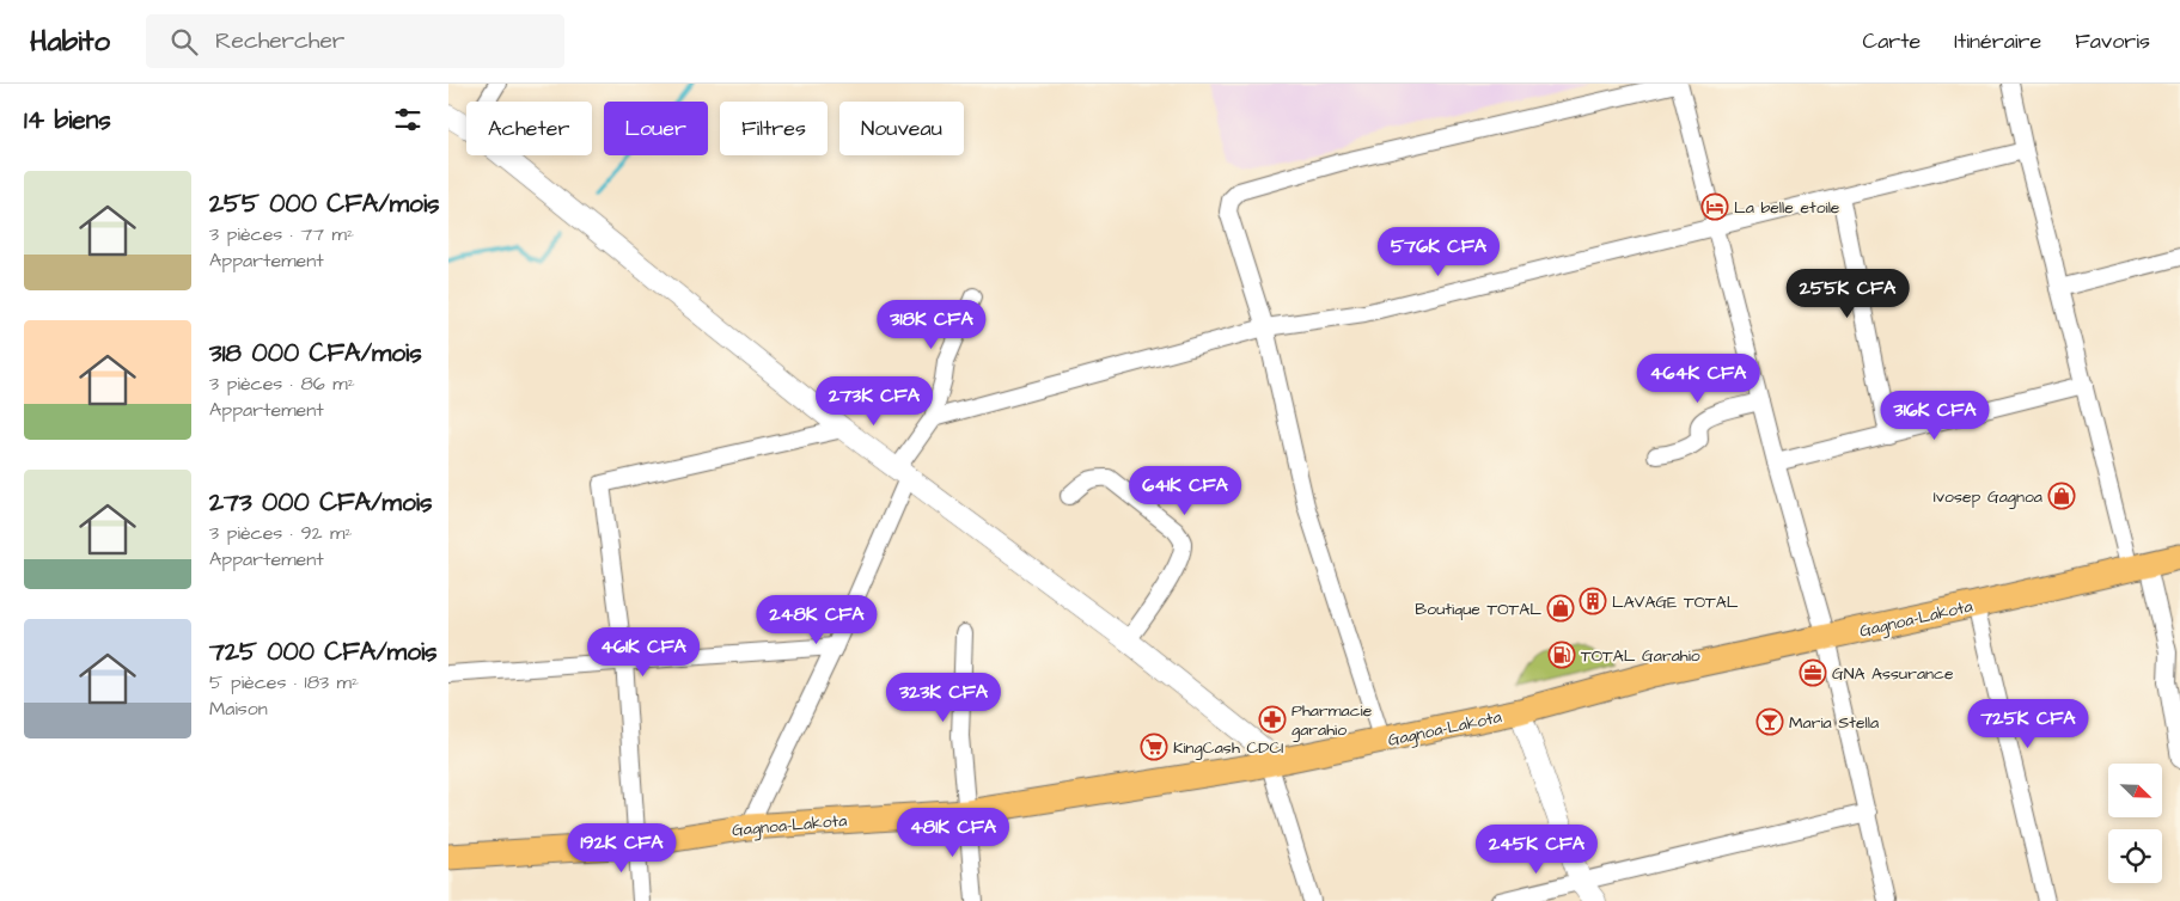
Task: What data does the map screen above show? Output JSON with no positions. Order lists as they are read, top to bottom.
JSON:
{
  "streets": {
    "main road": ["Gagnoa-Lakota"]
  },
  "places": {
    "hotel": ["La belle etoile"],
    "shop": ["Ivosep Gagnoa", "Boutique TOTAL"],
    "building": ["LAVAGE TOTAL"],
    "fuel station": ["TOTAL Garahio"],
    "office": ["GNA Assurance"],
    "pharmacy": ["Pharmacie garahio"],
    "bar": ["Maria Stella"],
    "supermarket": ["KingCash CDCI"]
  },
  "north": "bottom right",
  "page": {
    "header": "Habito",
    "search": "Rechercher",
    "nav": ["Carte", "Itinéraire", "Favoris"],
    "heading": "14 biens",
    "chip": [
      "Acheter",
      "Louer",
      "Filtres",
      "Nouveau"
    ],
    "list": [
      {
        "name": "255 000 CFA/mois",
        "note": "3 pièces · 77 m² · Appartement"
      },
      {
        "name": "318 000 CFA/mois",
        "note": "3 pièces · 86 m² · Appartement"
      },
      {
        "name": "273 000 CFA/mois",
        "note": "3 pièces · 92 m² · Appartement"
      },
      {
        "name": "725 000 CFA/mois",
        "note": "5 pièces · 183 m² · Maison"
      }
    ],
    "price": [
      "576K CFA",
      "255K CFA",
      "318K CFA",
      "464K CFA",
      "273K CFA",
      "316K CFA",
      "641K CFA",
      "248K CFA",
      "461K CFA",
      "323K CFA",
      "725K CFA",
      "481K CFA",
      "192K CFA",
      "245K CFA"
    ]
  }
}
